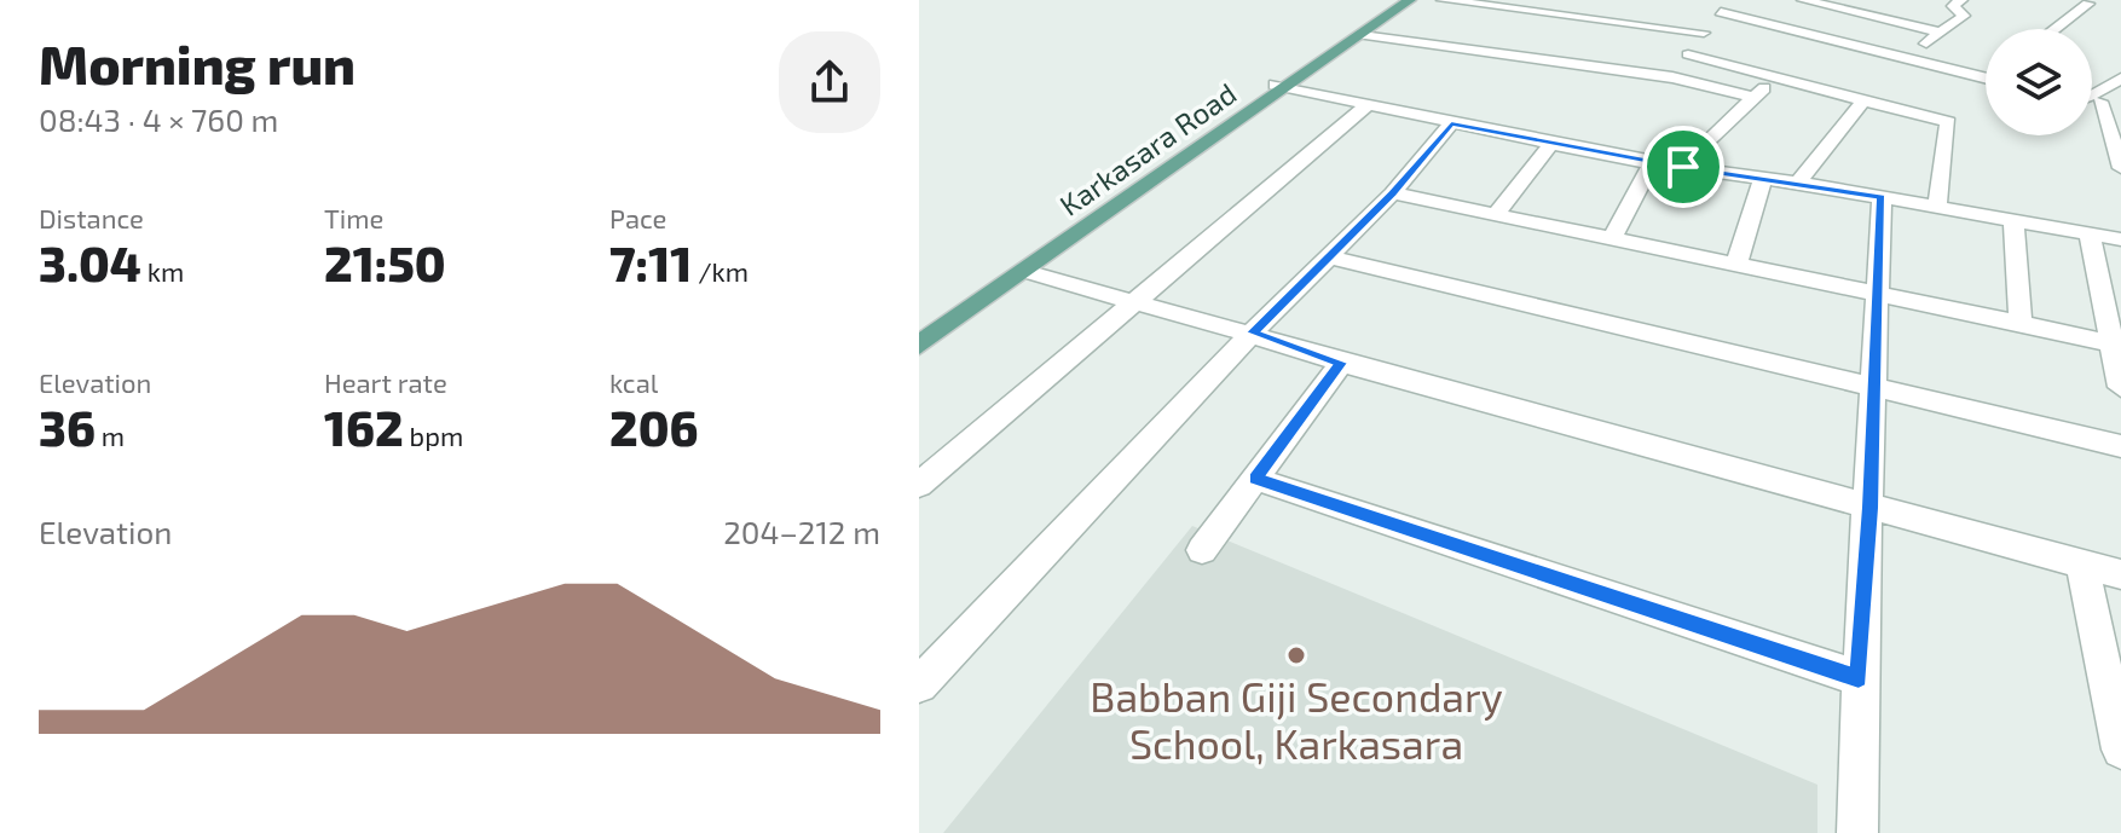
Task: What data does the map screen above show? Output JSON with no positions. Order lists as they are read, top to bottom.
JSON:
{
  "streets": {
    "main road": ["Karkasara Road"]
  },
  "places": ["Babban Giji Secondary School, Karkasara"],
  "page": {
    "heading": ["Morning run", "08:43 · 4 × 760 m"],
    "stats": [
      ["Distance", "3.04 km"],
      ["Time", "21:50"],
      ["Pace", "7:11 /km"],
      ["Elevation", "36 m"],
      ["Heart rate", "162 bpm"],
      ["kcal", "206"]
    ],
    "chart": ["Elevation", "204–212 m"]
  }
}
